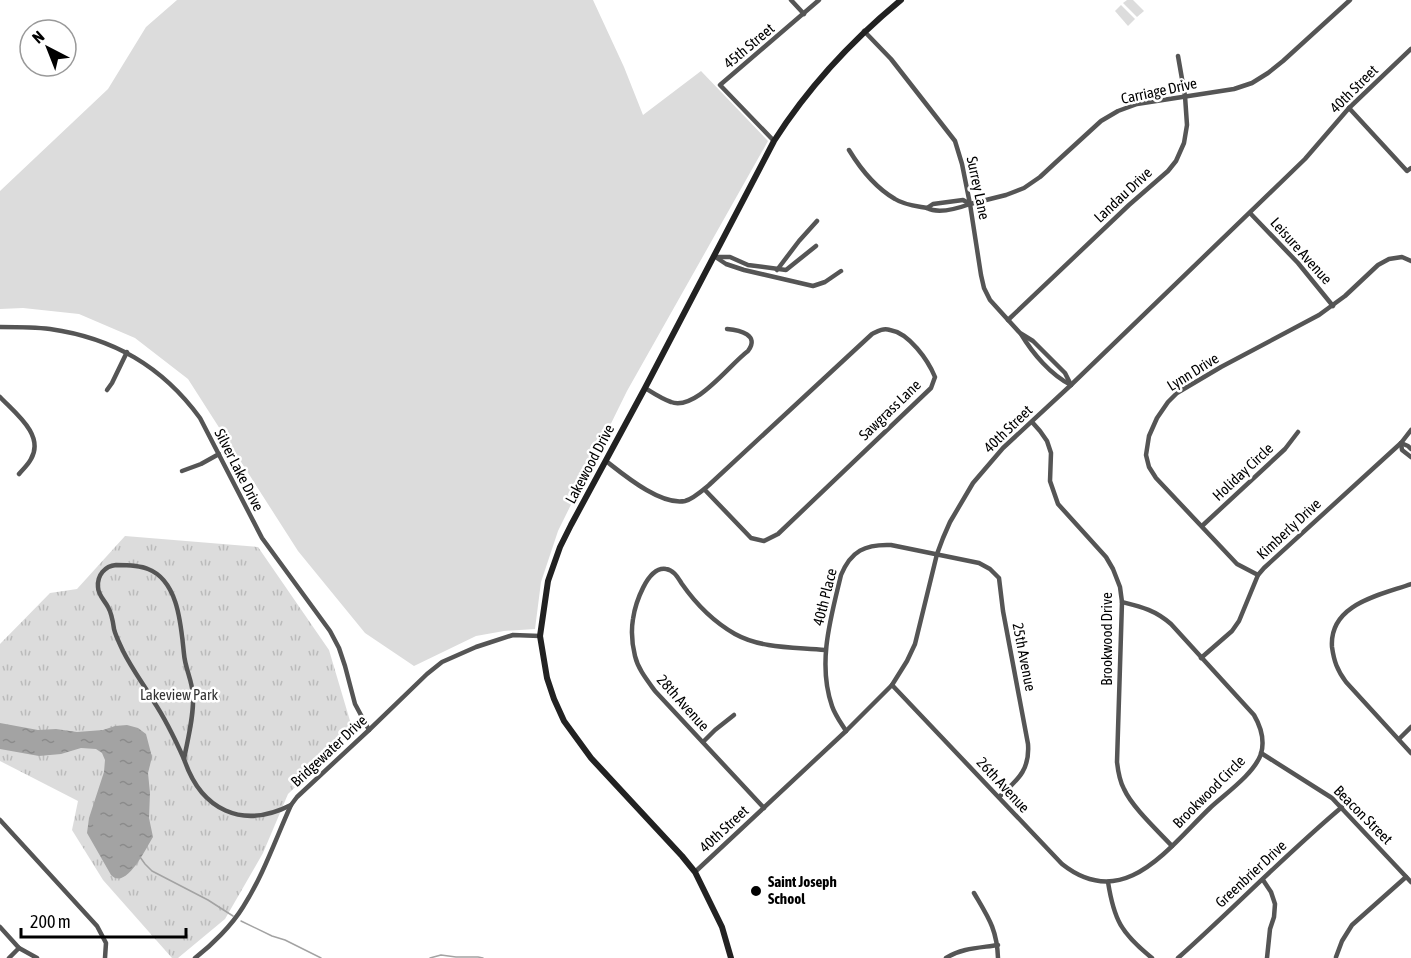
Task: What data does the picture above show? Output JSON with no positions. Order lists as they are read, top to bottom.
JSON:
{
  "streets": {
    "street": [
      "45th Street",
      "40th Street",
      "Carriage Drive",
      "Surrey Lane",
      "Landau Drive",
      "Leisure Avenue",
      "Lynn Drive",
      "Sawgrass Lane",
      "Lakewood Drive",
      "Silver Lake Drive",
      "Holiday Circle",
      "Kimberly Drive",
      "40th Place",
      "Brookwood Drive",
      "25th Avenue",
      "28th Avenue",
      "Bridgewater Drive",
      "26th Avenue",
      "Brookwood Circle",
      "Beacon Street",
      "Greenbrier Drive"
    ]
  },
  "crossings": [
    ["45th Street", "Lakewood Drive"],
    ["40th Street", "Surrey Lane"],
    ["40th Street", "Leisure Avenue"],
    ["40th Street", "Lakewood Drive"],
    ["40th Street", "40th Place"],
    ["40th Street", "Brookwood Drive"],
    ["40th Street", "25th Avenue"],
    ["40th Street", "28th Avenue"],
    ["40th Street", "26th Avenue"],
    ["Carriage Drive", "Surrey Lane"],
    ["Carriage Drive", "Landau Drive"],
    ["Surrey Lane", "Landau Drive"],
    ["Surrey Lane", "Lakewood Drive"],
    ["Leisure Avenue", "Lynn Drive"],
    ["Lynn Drive", "Holiday Circle"],
    ["Lynn Drive", "Kimberly Drive"],
    ["Sawgrass Lane", "Lakewood Drive"],
    ["Lakewood Drive", "Bridgewater Drive"],
    ["Silver Lake Drive", "Bridgewater Drive"],
    ["Kimberly Drive", "Brookwood Circle"],
    ["40th Place", "25th Avenue"],
    ["40th Place", "28th Avenue"],
    ["Brookwood Drive", "Brookwood Circle"],
    ["25th Avenue", "26th Avenue"],
    ["26th Avenue", "Brookwood Circle"],
    ["Brookwood Circle", "Beacon Street"],
    ["Beacon Street", "Greenbrier Drive"]
  ],
  "parks": ["Lakeview Park"],
  "places": ["Saint Joseph School"],
  "scale_bar": "200 m",
  "north": "top left"
}
